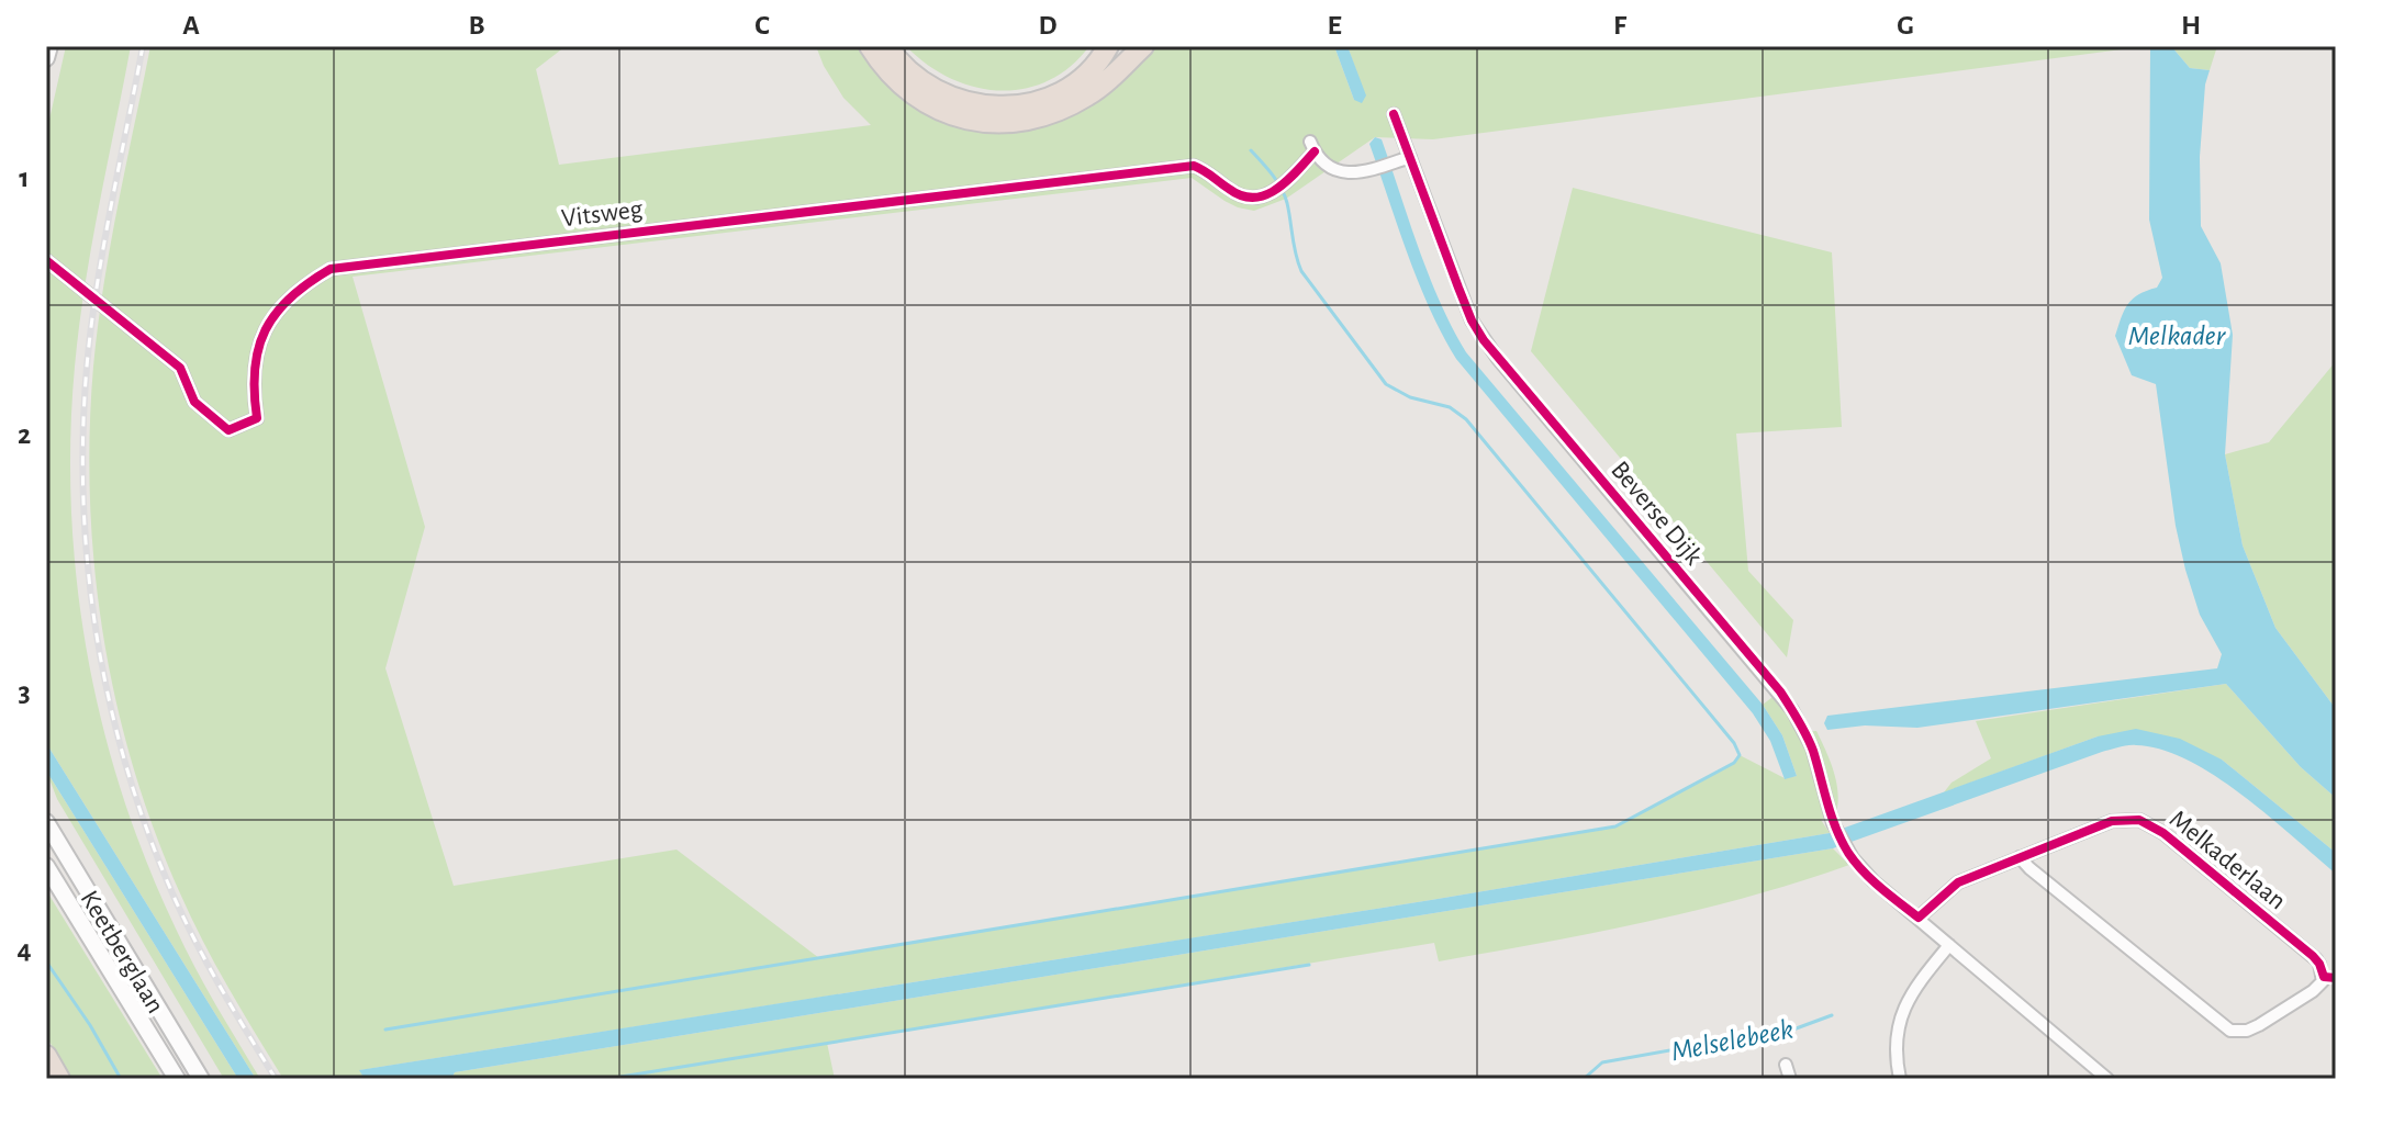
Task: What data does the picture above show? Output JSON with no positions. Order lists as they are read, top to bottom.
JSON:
{
  "streets": {
    "main road": ["Keetberglaan"],
    "street": ["Vitsweg", "Beverse Dijk", "Melkaderlaan"]
  },
  "crossings": [
    ["Vitsweg", "Beverse Dijk"],
    ["Beverse Dijk", "Melkaderlaan"]
  ],
  "water": ["Melkader", "Melselebeek"],
  "grid": {
    "columns": [
      "A",
      "B",
      "C",
      "D",
      "E",
      "F",
      "G",
      "H"
    ],
    "rows": [
      "1",
      "2",
      "3",
      "4"
    ]
  }
}
